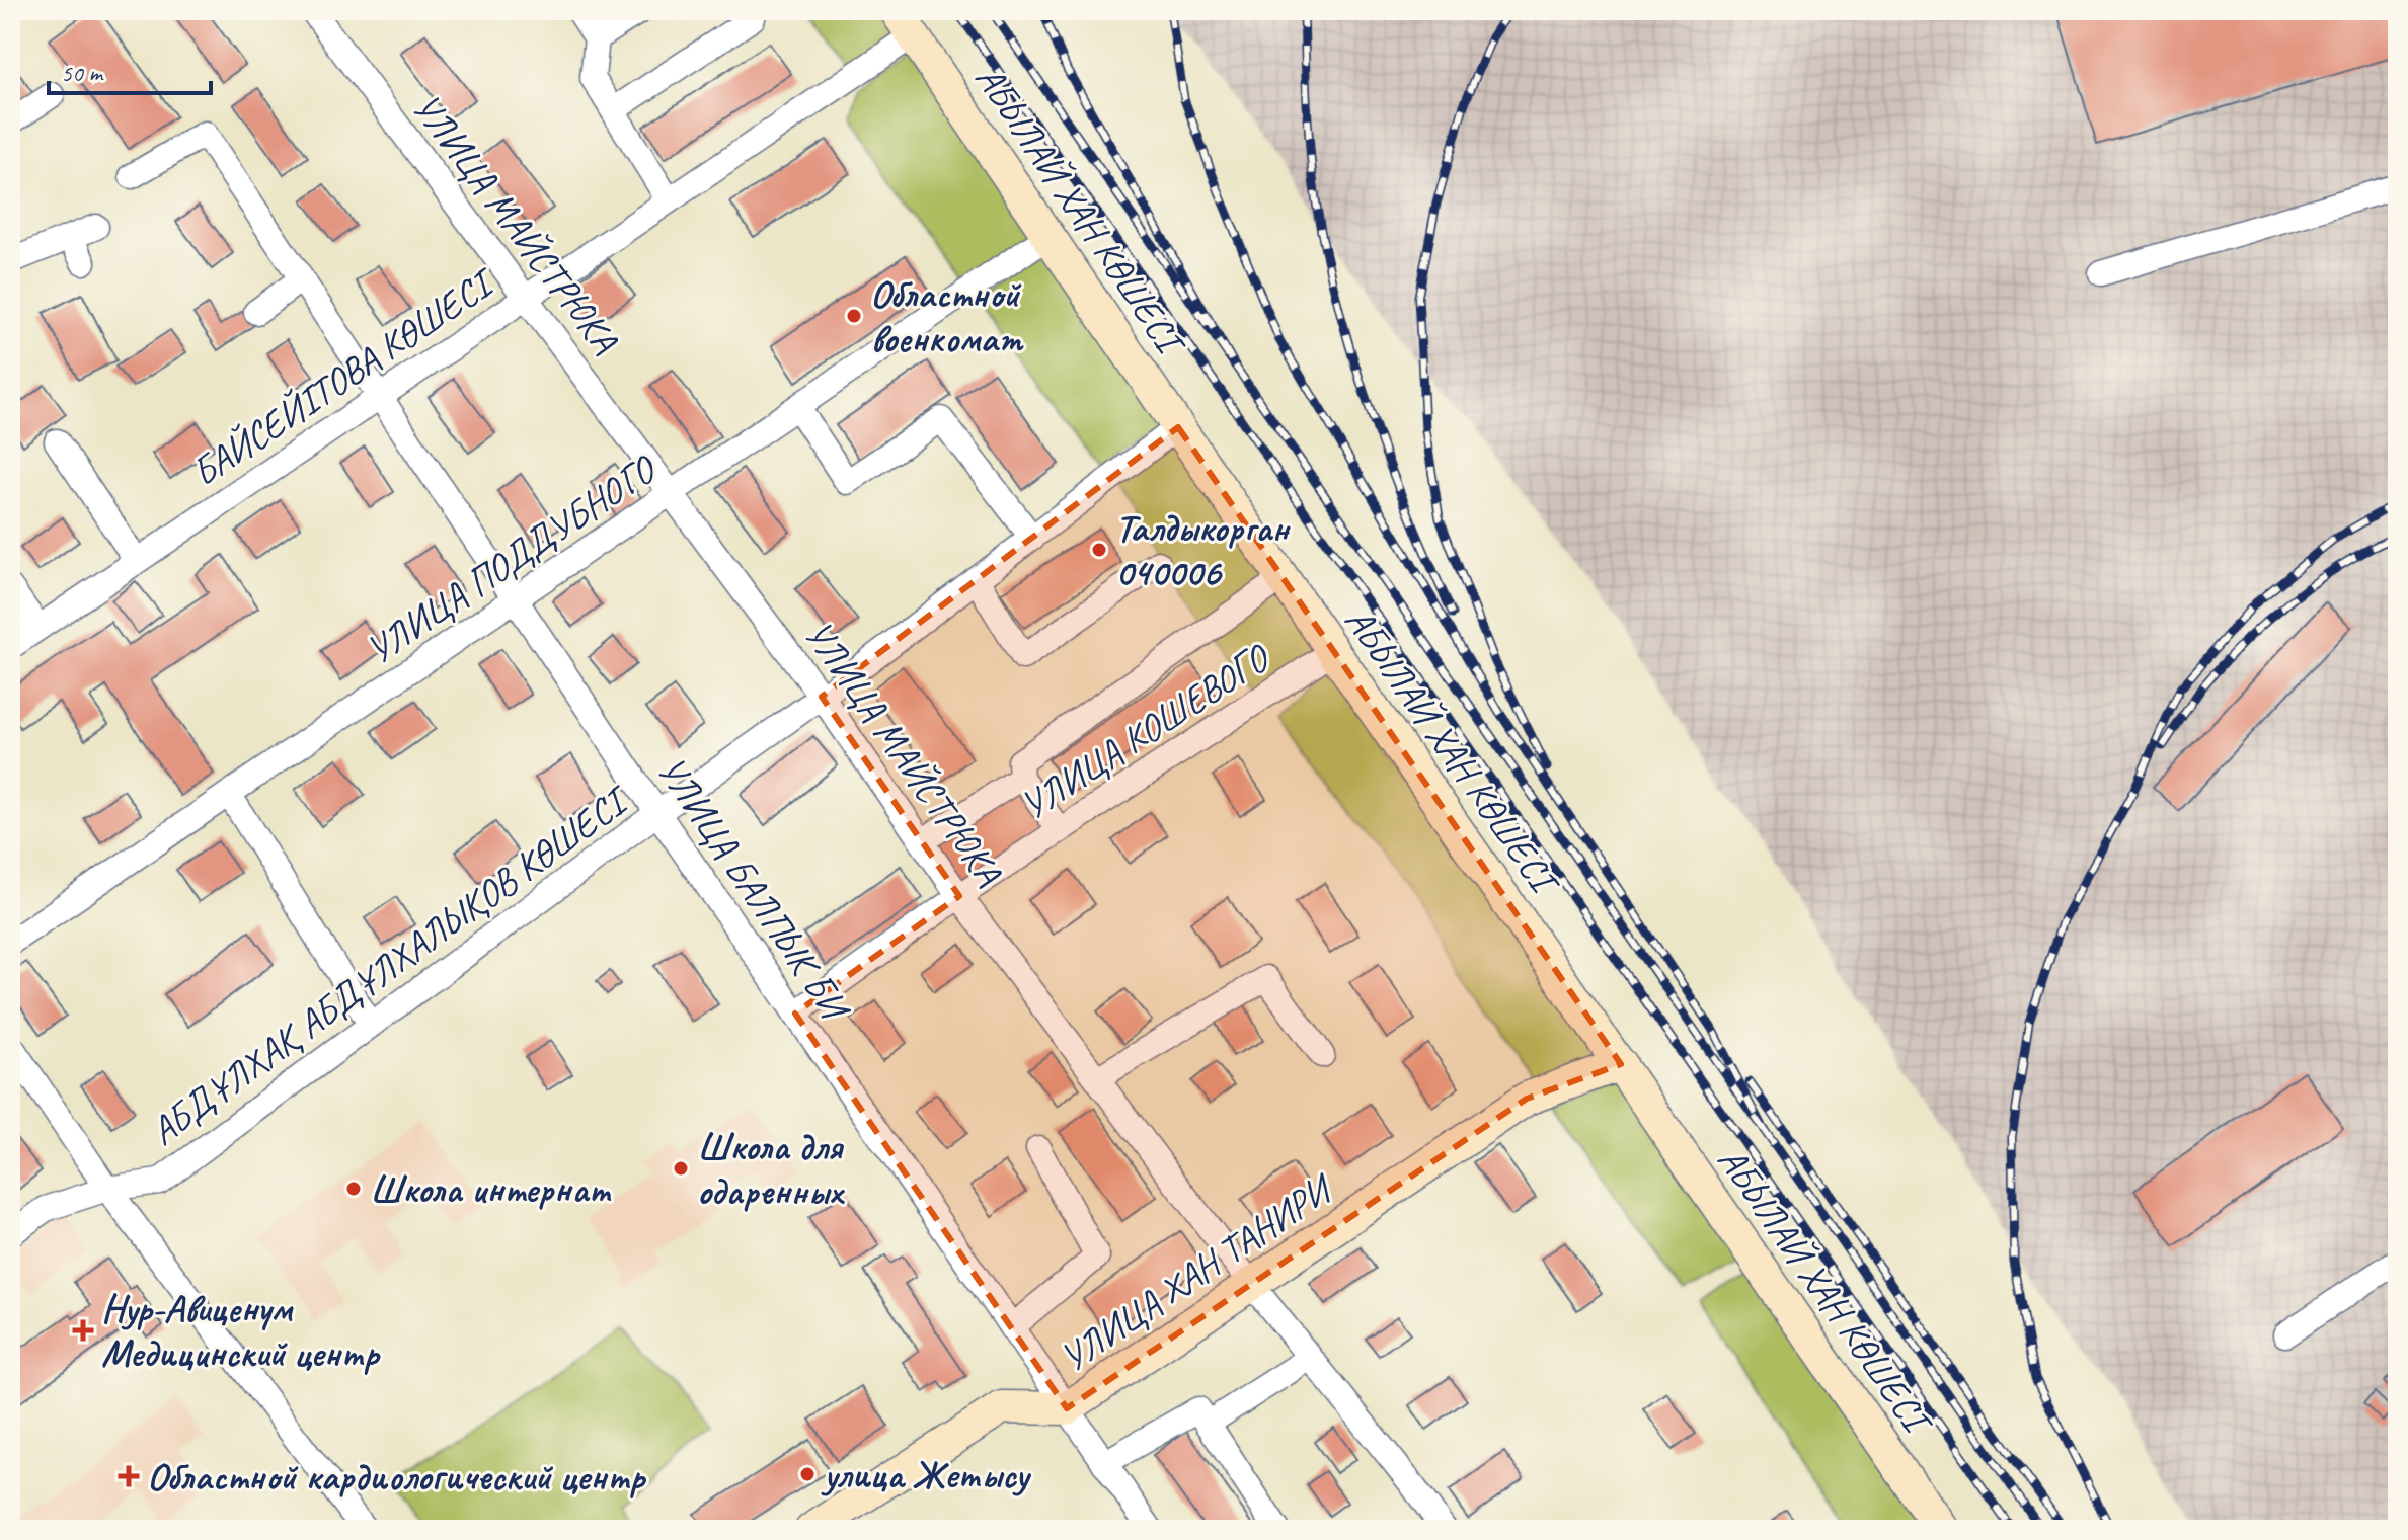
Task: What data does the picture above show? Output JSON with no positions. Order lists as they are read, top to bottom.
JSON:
{
  "streets": {
    "main road": ["АБЫЛАЙ ХАН КӨШЕСІ", "УЛИЦА ХАН ТАНИРИ"],
    "street": [
      "УЛИЦА МАЙСТРЮКА",
      "БАЙСЕЙІТОВА КӨШЕСІ",
      "УЛИЦА ПОДДУБНОГО",
      "УЛИЦА КОШЕВОГО",
      "УЛИЦА БАЛПЫК БИ",
      "АБДҰЛХАҚ АБДҰЛХАЛЫҚОВ КӨШЕСІ"
    ]
  },
  "crossings": [
    ["АБЫЛАЙ ХАН КӨШЕСІ", "БАЙСЕЙІТОВА КӨШЕСІ"],
    ["АБЫЛАЙ ХАН КӨШЕСІ", "УЛИЦА ПОДДУБНОГО"],
    ["АБЫЛАЙ ХАН КӨШЕСІ", "УЛИЦА КОШЕВОГО"],
    ["АБЫЛАЙ ХАН КӨШЕСІ", "АБДҰЛХАҚ АБДҰЛХАЛЫҚОВ КӨШЕСІ"],
    ["АБЫЛАЙ ХАН КӨШЕСІ", "УЛИЦА ХАН ТАНИРИ"],
    ["УЛИЦА МАЙСТРЮКА", "БАЙСЕЙІТОВА КӨШЕСІ"],
    ["УЛИЦА МАЙСТРЮКА", "УЛИЦА ПОДДУБНОГО"],
    ["УЛИЦА МАЙСТРЮКА", "УЛИЦА КОШЕВОГО"],
    ["УЛИЦА МАЙСТРЮКА", "АБДҰЛХАҚ АБДҰЛХАЛЫҚОВ КӨШЕСІ"],
    ["УЛИЦА МАЙСТРЮКА", "УЛИЦА ХАН ТАНИРИ"],
    ["БАЙСЕЙІТОВА КӨШЕСІ", "УЛИЦА БАЛПЫК БИ"],
    ["УЛИЦА ПОДДУБНОГО", "УЛИЦА БАЛПЫК БИ"],
    ["УЛИЦА КОШЕВОГО", "УЛИЦА БАЛПЫК БИ"],
    ["УЛИЦА БАЛПЫК БИ", "АБДҰЛХАҚ АБДҰЛХАЛЫҚОВ КӨШЕСІ"],
    ["УЛИЦА БАЛПЫК БИ", "УЛИЦА ХАН ТАНИРИ"]
  ],
  "places": {
    "other": [
      "Областной военкомат",
      "Талдыкорган 040006",
      "Школа для одаренных",
      "Школа интернат",
      "улица Жетысу"
    ],
    "health": ["Нур-Авиценум Медицинский центр", "Областной кардиологический центр"]
  },
  "scale_bar": "50 m"
}
